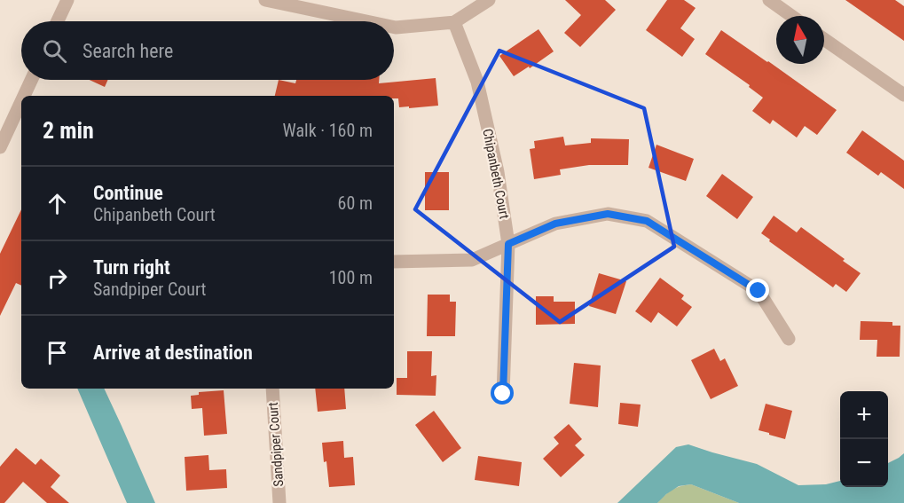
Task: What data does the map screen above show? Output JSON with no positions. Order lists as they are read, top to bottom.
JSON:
{
  "streets": {
    "street": ["Chipanbeth Court", "Sandpiper Court"]
  },
  "north": "top",
  "page": {
    "search": "Search here",
    "heading": ["2 min", "Walk · 160 m"],
    "list": [
      ["Continue", "Chipanbeth Court", "60 m"],
      ["Turn right", "Sandpiper Court", "100 m"],
      "Arrive at destination"
    ],
    "map_buttons": ["+", "−"]
  }
}
